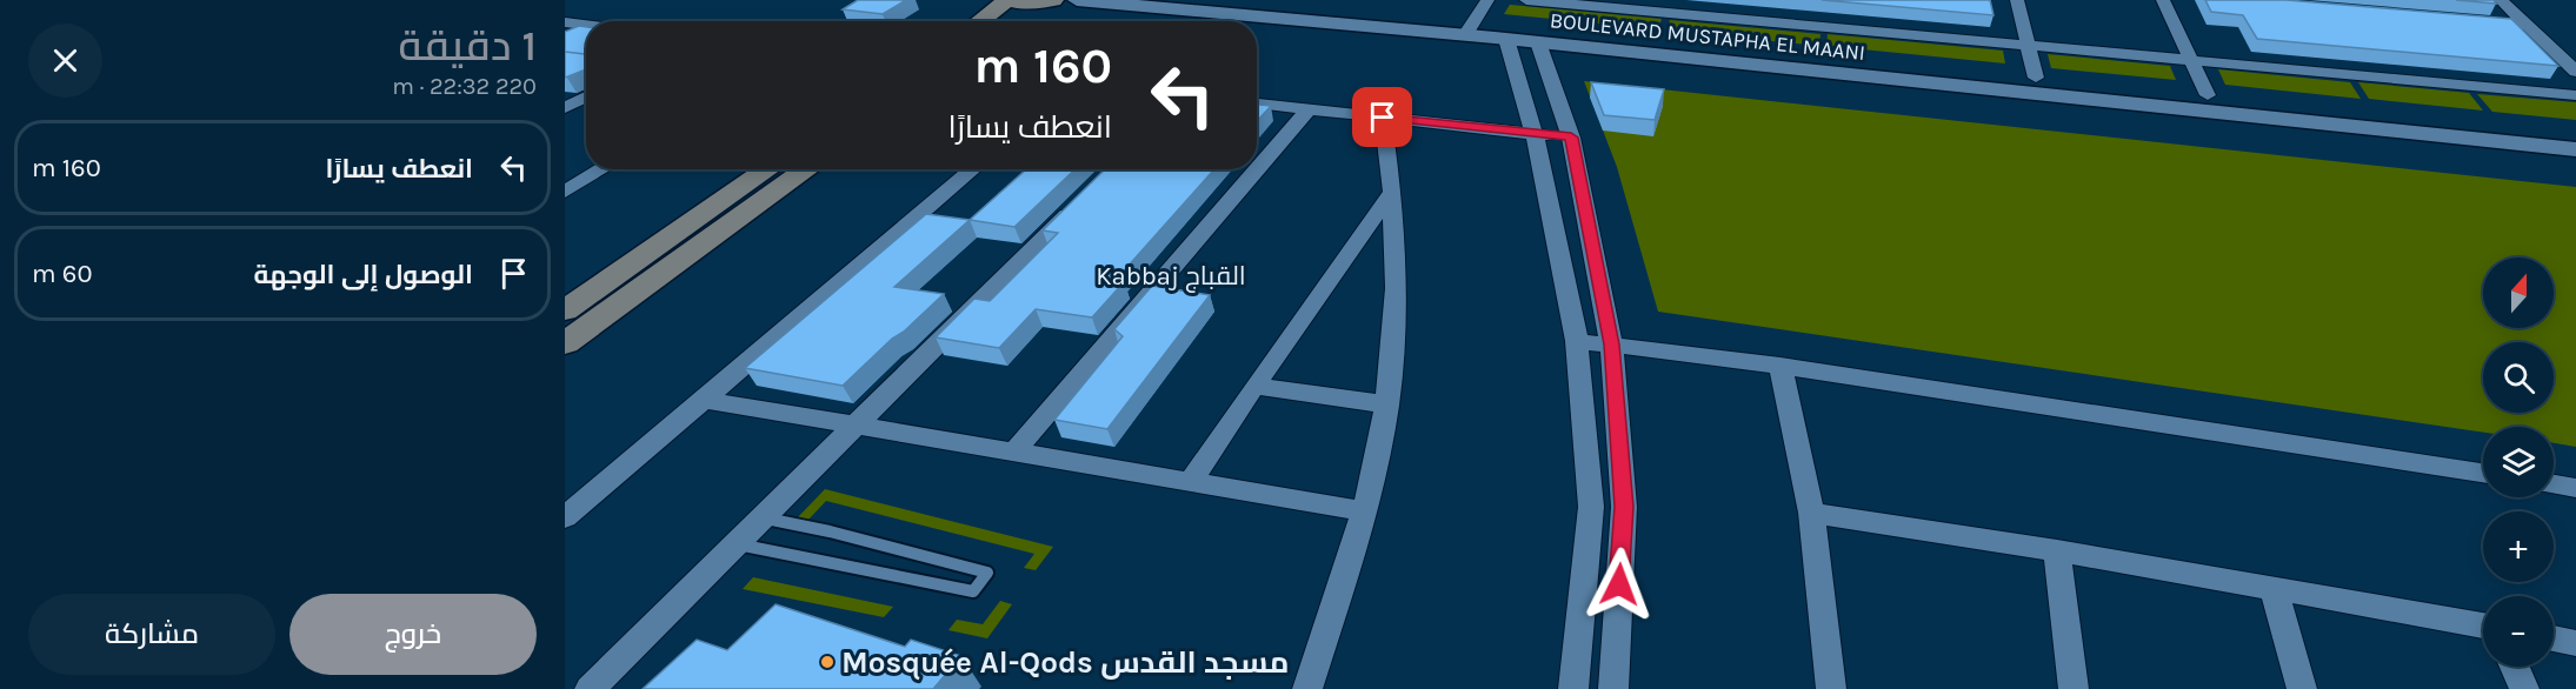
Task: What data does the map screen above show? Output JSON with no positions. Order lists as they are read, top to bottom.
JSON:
{
  "streets": {
    "street": ["BOULEVARD MUSTAPHA EL MAANI"]
  },
  "districts": ["Kabbaj القباج"],
  "places": ["Mosquée Al-Qods مسجد القدس"],
  "north": "top",
  "page": {
    "heading": ["1 دقيقة", "220 m · 22:32"],
    "turn": ["160 m", "انعطف يسارًا"],
    "list": [
      {
        "name": "انعطف يسارًا",
        "value": "160 m"
      },
      {
        "name": "الوصول إلى الوجهة",
        "value": "60 m"
      }
    ],
    "map_buttons": ["+", "−"],
    "buttons": ["خروج", "مشاركة"]
  }
}
